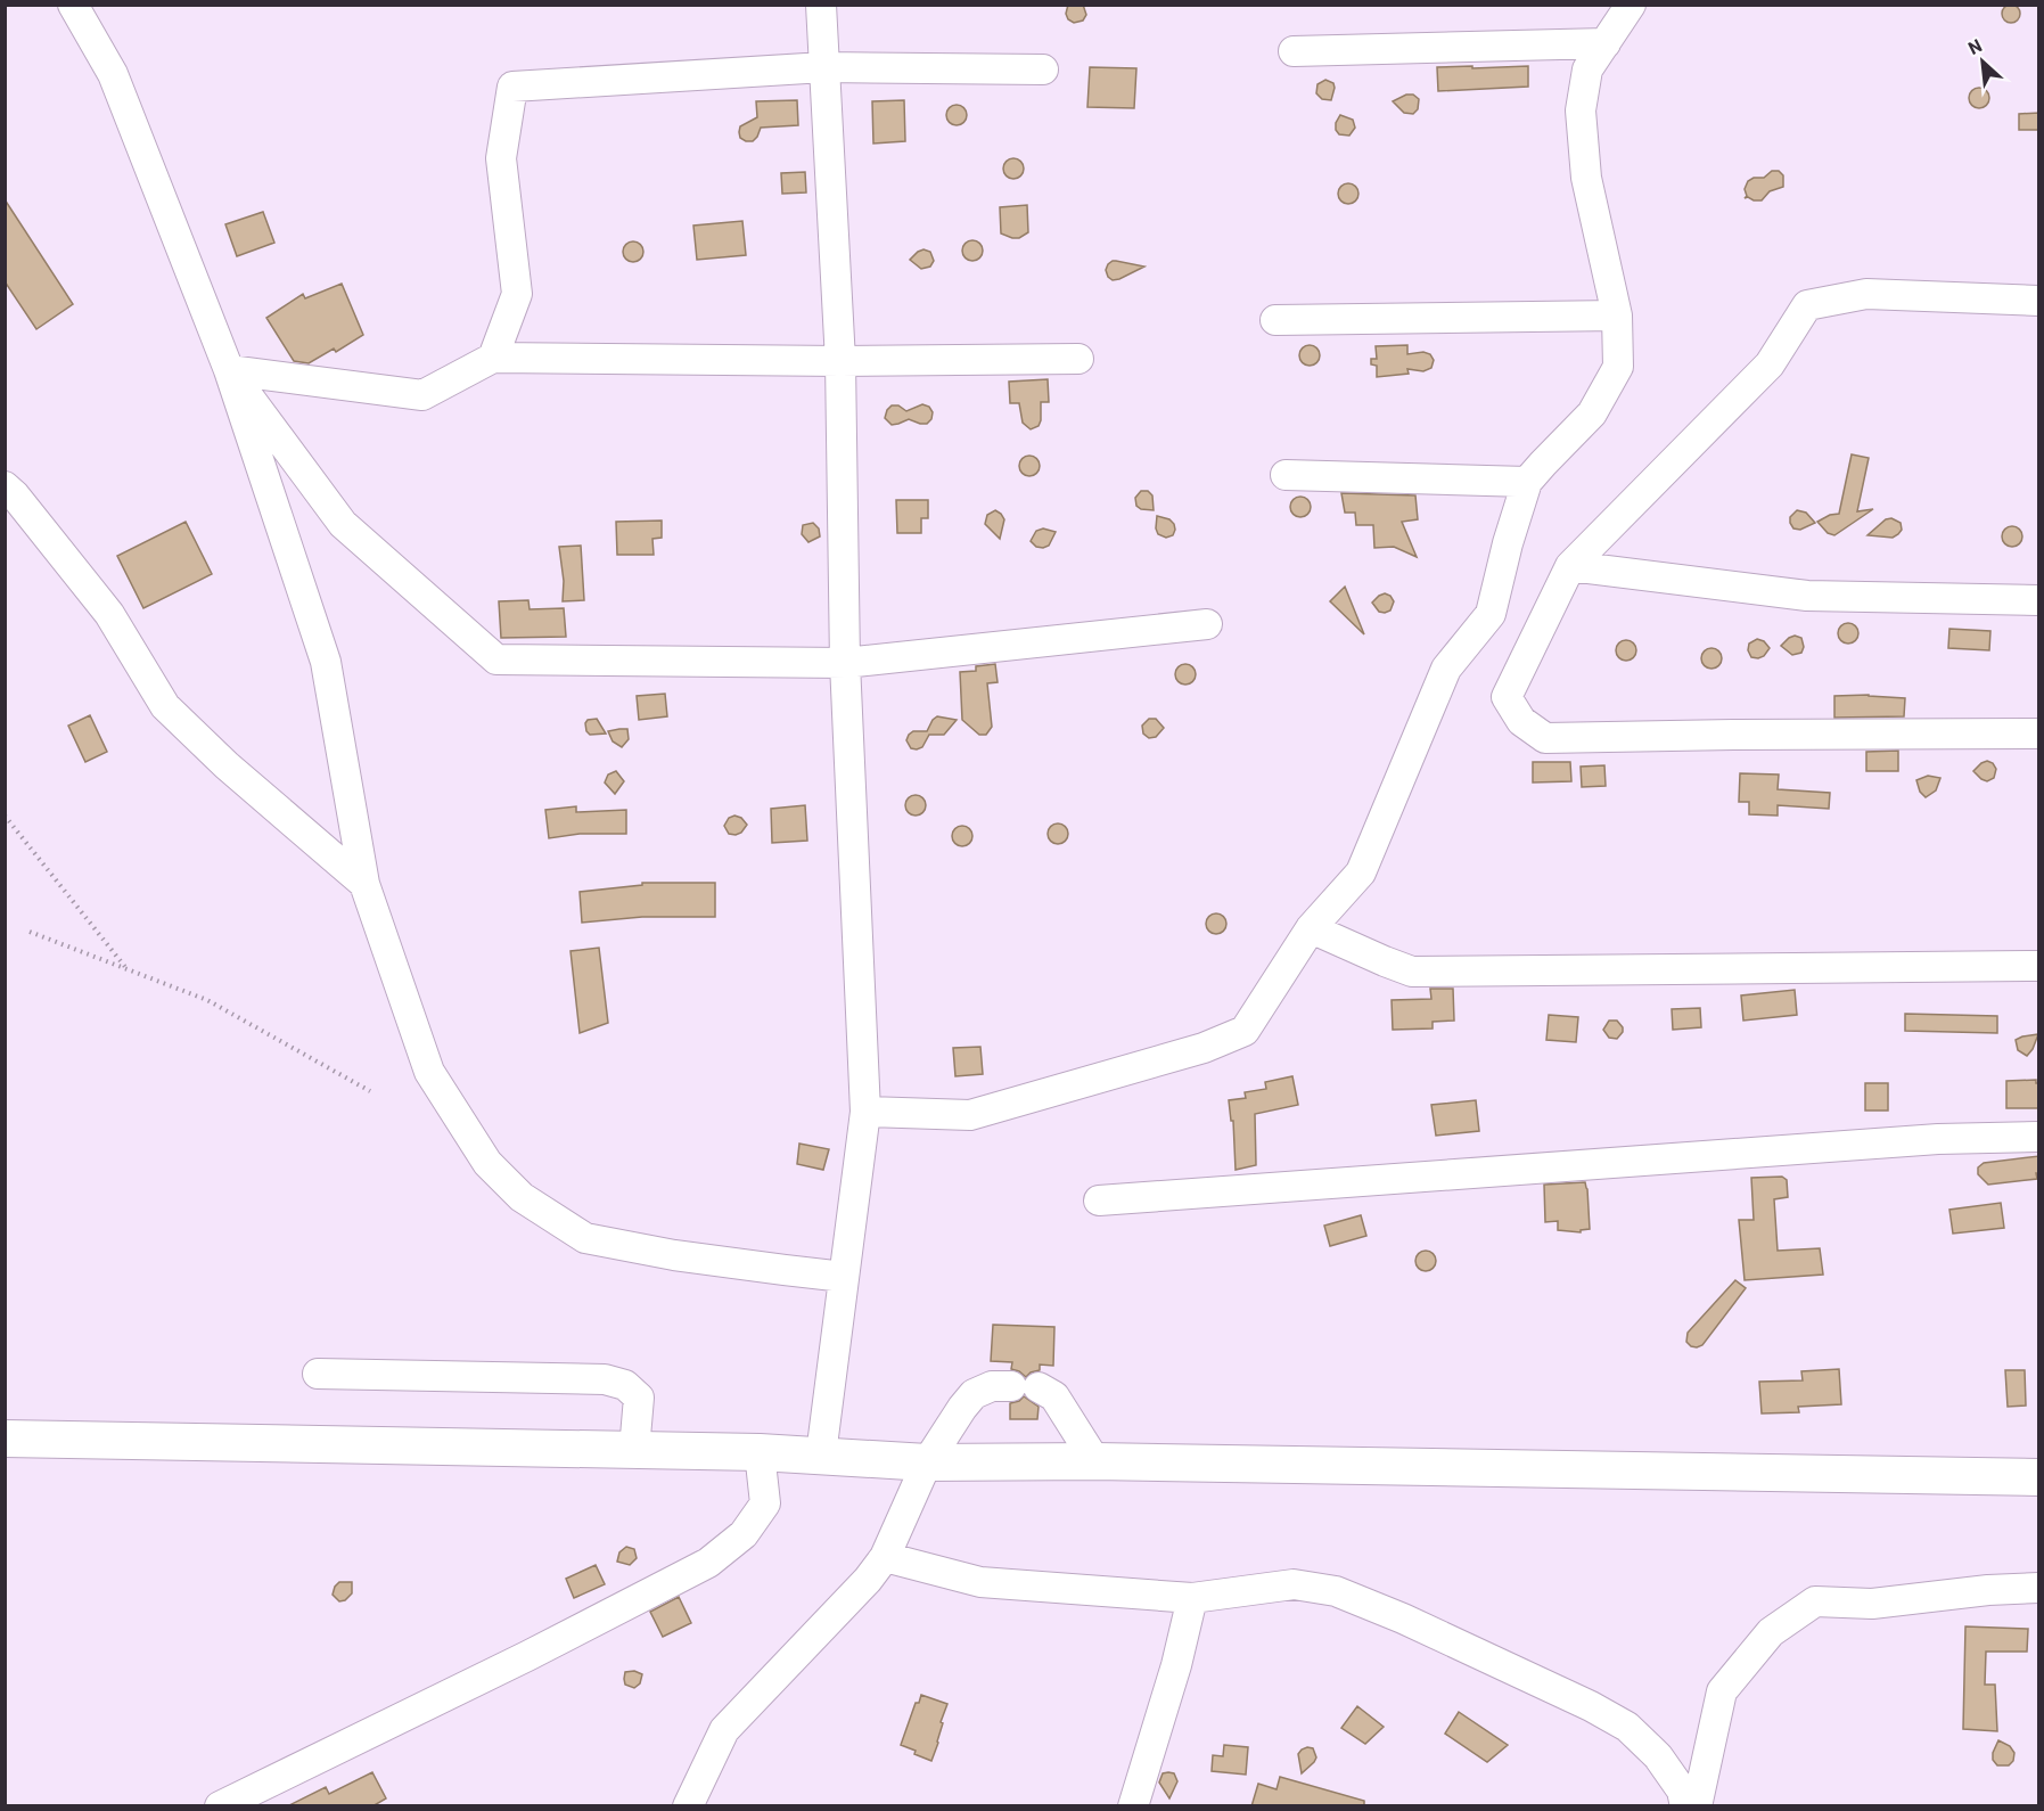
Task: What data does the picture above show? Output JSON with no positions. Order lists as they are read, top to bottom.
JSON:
{
  "north": "top left"
}
